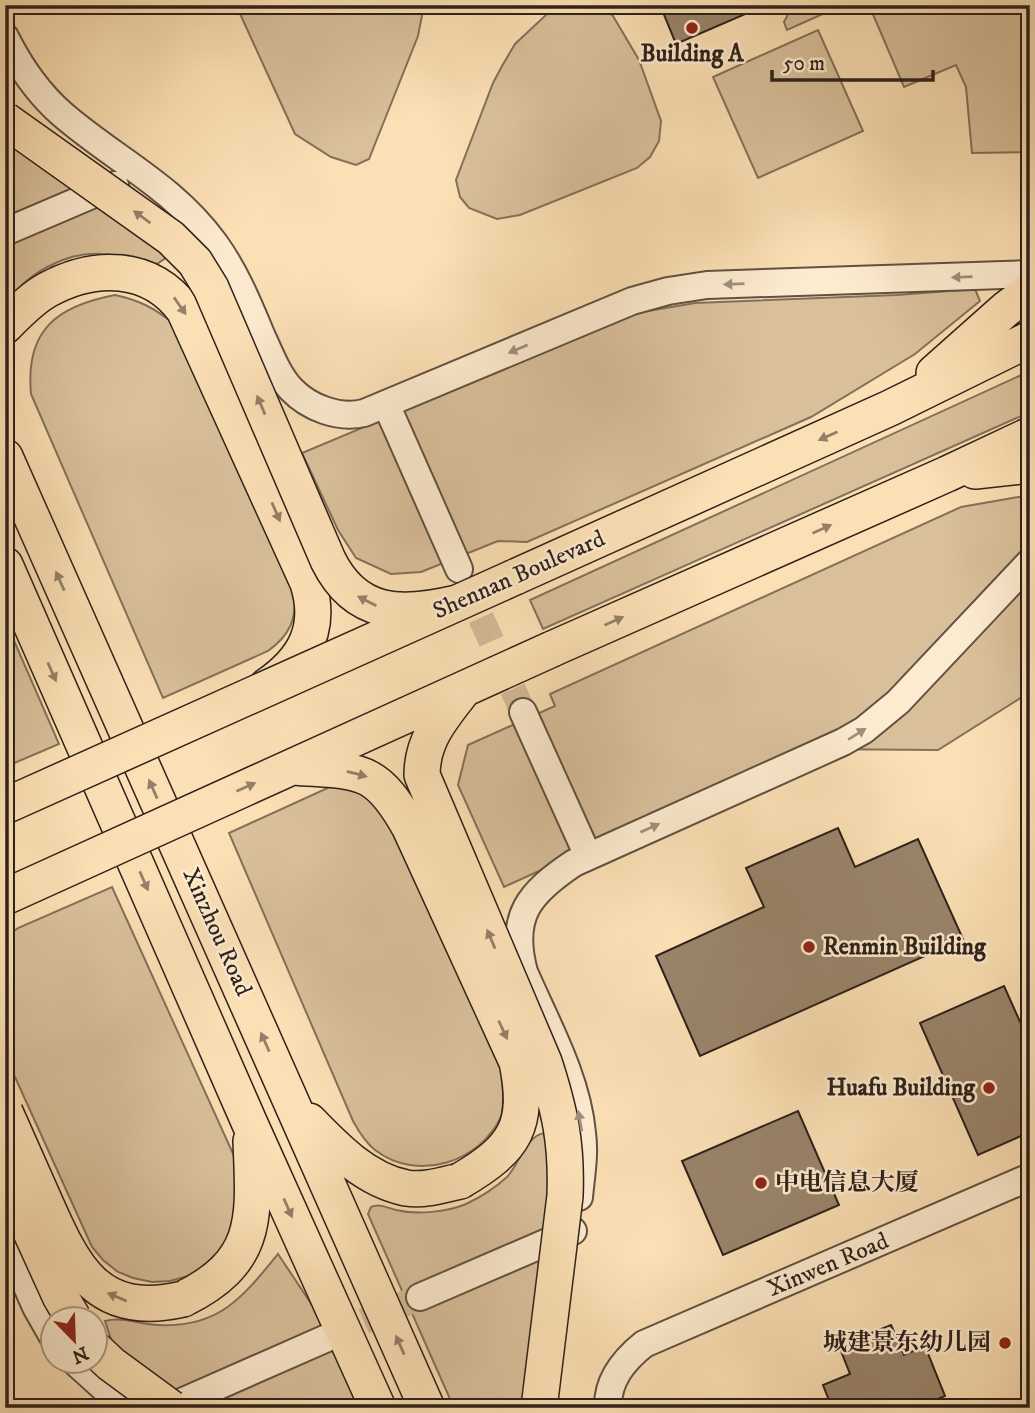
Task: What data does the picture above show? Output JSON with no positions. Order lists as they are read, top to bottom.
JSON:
{
  "streets": {
    "main road": ["Shennan Boulevard", "Xinzhou Road"],
    "street": ["Xinwen Road"]
  },
  "places": [
    "Building A",
    "Renmin Building",
    "Huafu Building",
    "中电信息大厦",
    "城建景东幼儿园"
  ],
  "scale_bar": "50 m",
  "north": "bottom right"
}
